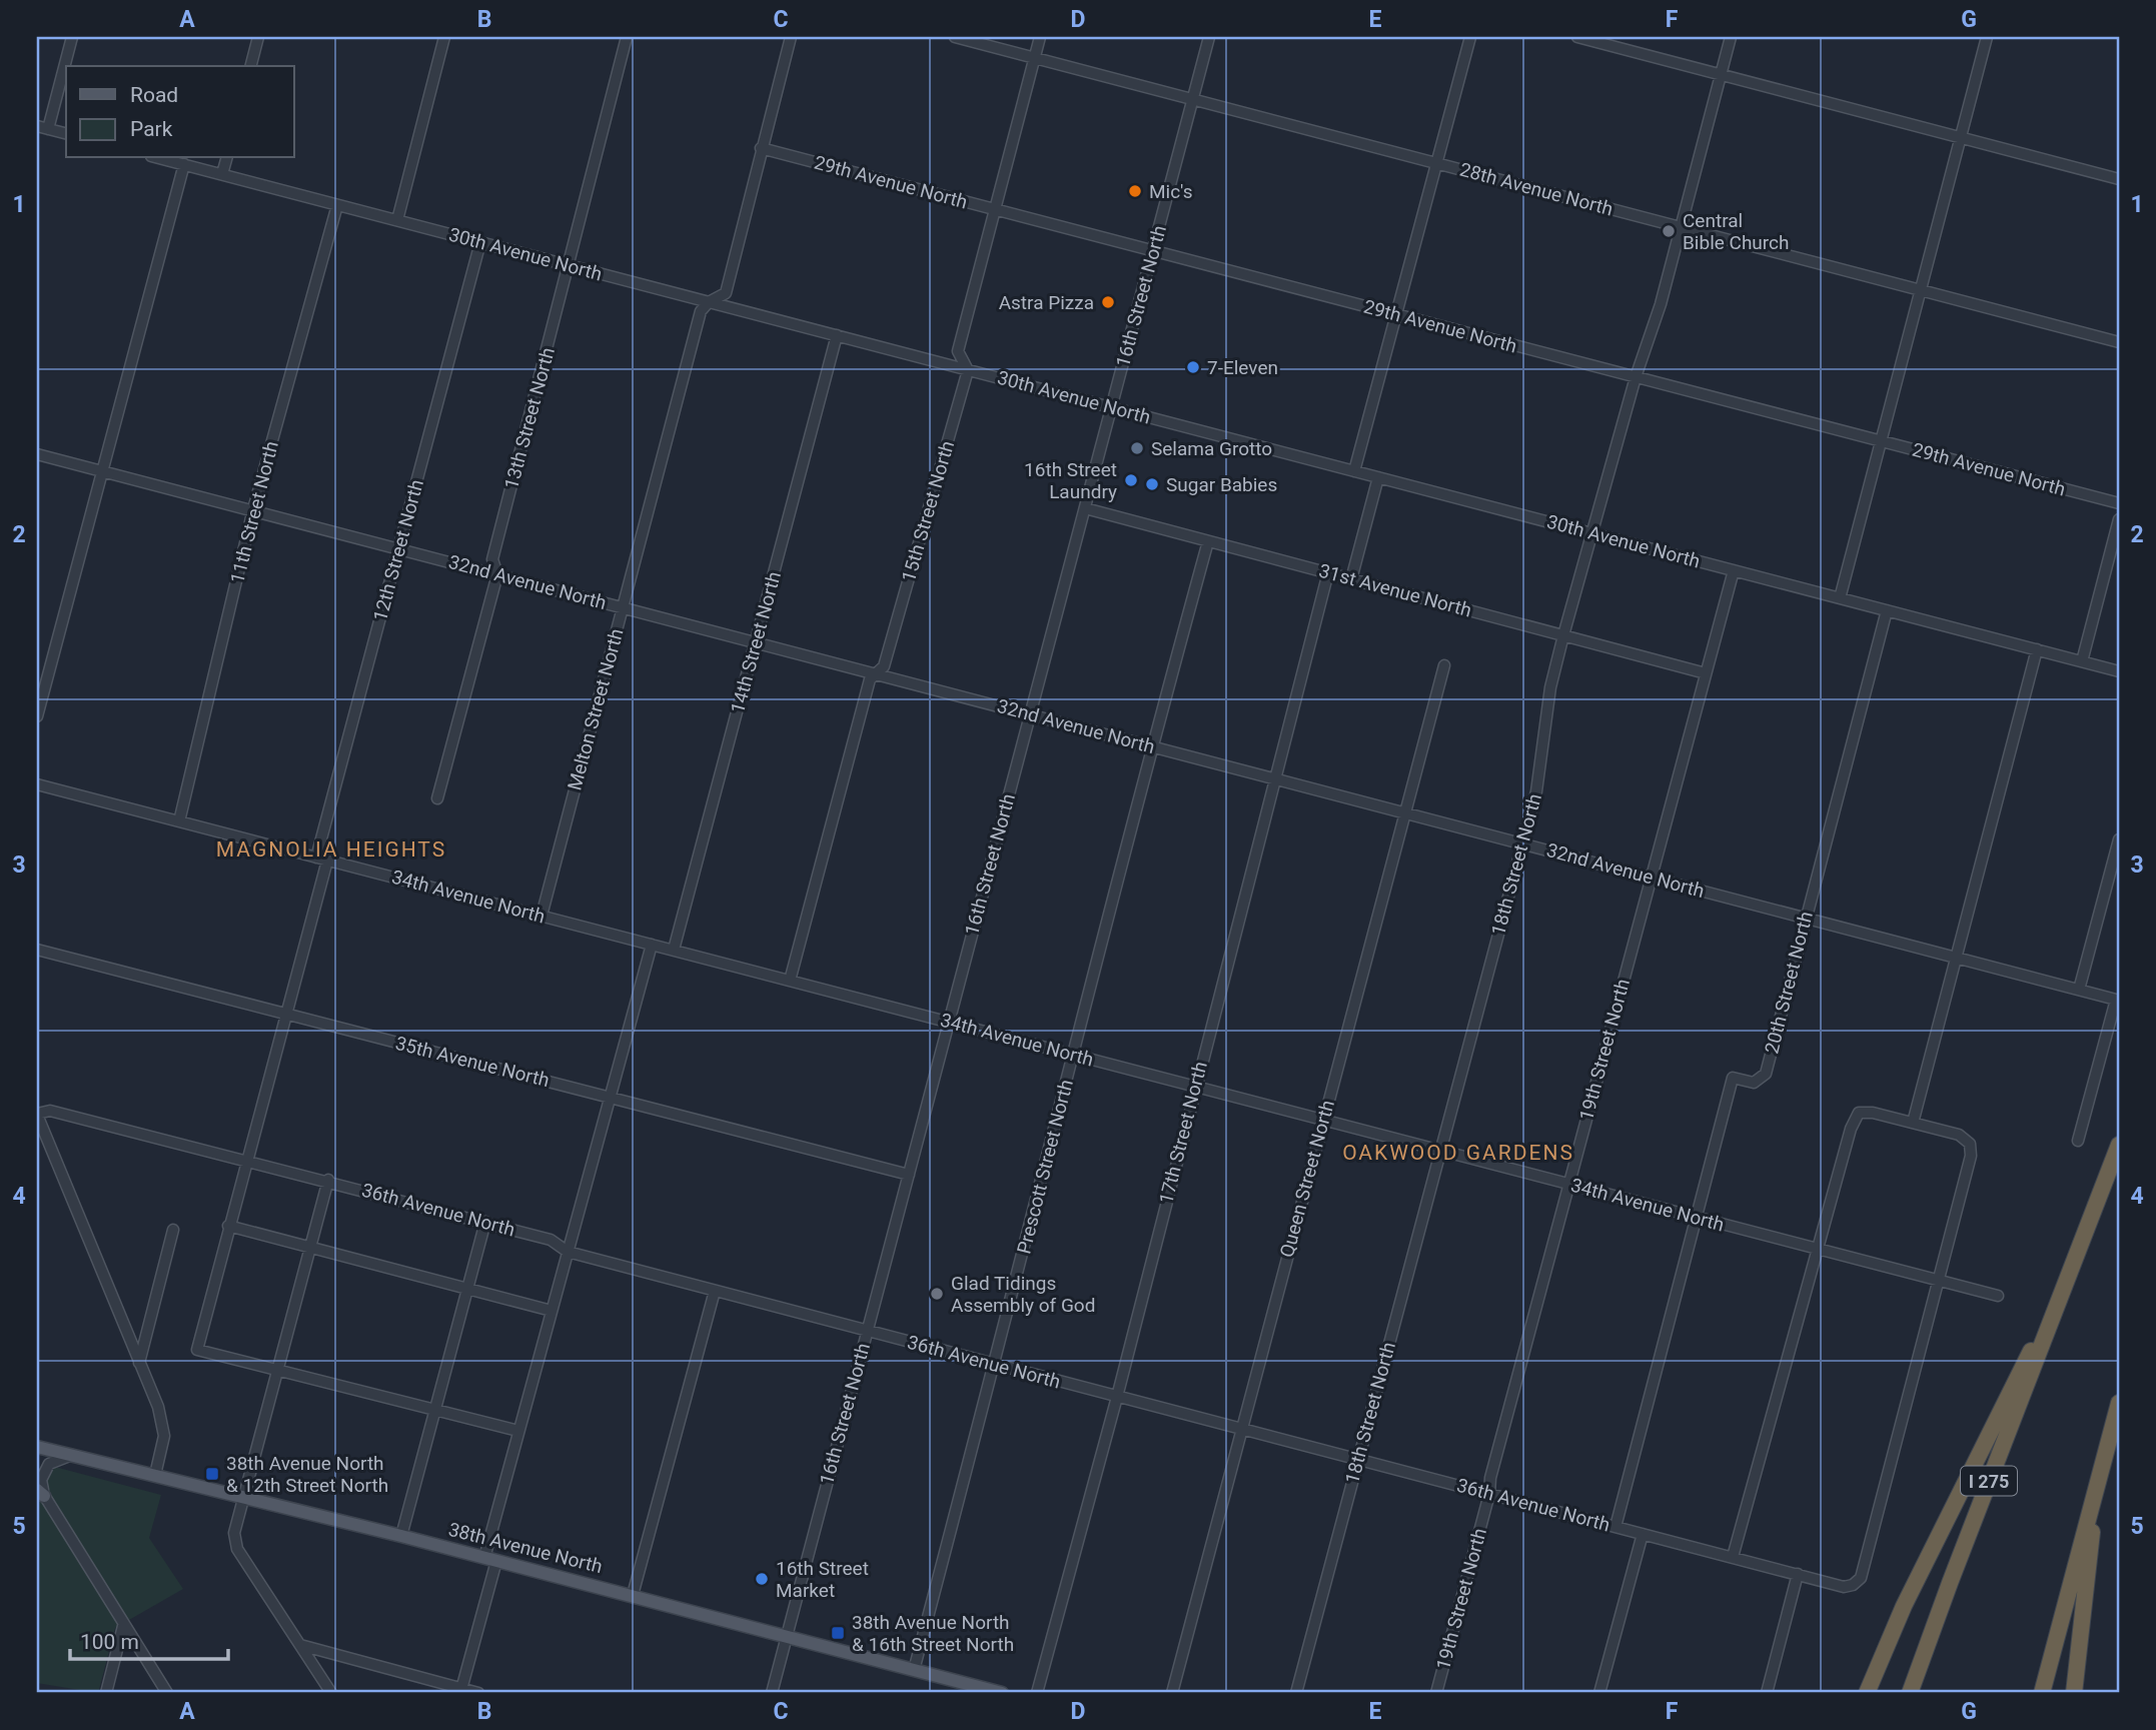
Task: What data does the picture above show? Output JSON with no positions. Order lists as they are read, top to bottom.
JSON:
{
  "streets": {
    "highway": ["I 275"],
    "main road": ["38th Avenue North"],
    "street": [
      "29th Avenue North",
      "28th Avenue North",
      "30th Avenue North",
      "16th Street North",
      "13th Street North",
      "15th Street North",
      "11th Street North",
      "12th Street North",
      "32nd Avenue North",
      "31st Avenue North",
      "14th Street North",
      "Melton Street North",
      "18th Street North",
      "34th Avenue North",
      "20th Street North",
      "19th Street North",
      "35th Avenue North",
      "17th Street North",
      "Prescott Street North",
      "Queen Street North",
      "36th Avenue North"
    ]
  },
  "crossings": [
    ["29th Avenue North", "16th Street North"],
    ["29th Avenue North", "15th Street North"],
    ["29th Avenue North", "18th Street North"],
    ["28th Avenue North", "16th Street North"],
    ["28th Avenue North", "15th Street North"],
    ["28th Avenue North", "18th Street North"],
    ["30th Avenue North", "16th Street North"],
    ["30th Avenue North", "13th Street North"],
    ["30th Avenue North", "15th Street North"],
    ["30th Avenue North", "11th Street North"],
    ["30th Avenue North", "12th Street North"],
    ["30th Avenue North", "14th Street North"],
    ["30th Avenue North", "Melton Street North"],
    ["30th Avenue North", "18th Street North"],
    ["30th Avenue North", "20th Street North"],
    ["30th Avenue North", "19th Street North"],
    ["16th Street North", "32nd Avenue North"],
    ["16th Street North", "31st Avenue North"],
    ["16th Street North", "34th Avenue North"],
    ["16th Street North", "35th Avenue North"],
    ["16th Street North", "36th Avenue North"],
    ["16th Street North", "38th Avenue North"],
    ["13th Street North", "32nd Avenue North"],
    ["15th Street North", "32nd Avenue North"],
    ["15th Street North", "34th Avenue North"],
    ["11th Street North", "32nd Avenue North"],
    ["11th Street North", "34th Avenue North"],
    ["12th Street North", "32nd Avenue North"],
    ["12th Street North", "34th Avenue North"],
    ["12th Street North", "35th Avenue North"],
    ["12th Street North", "36th Avenue North"],
    ["32nd Avenue North", "14th Street North"],
    ["32nd Avenue North", "Melton Street North"],
    ["32nd Avenue North", "18th Street North"],
    ["32nd Avenue North", "20th Street North"],
    ["32nd Avenue North", "19th Street North"],
    ["32nd Avenue North", "17th Street North"],
    ["32nd Avenue North", "Prescott Street North"],
    ["32nd Avenue North", "Queen Street North"],
    ["31st Avenue North", "18th Street North"],
    ["31st Avenue North", "19th Street North"],
    ["31st Avenue North", "17th Street North"],
    ["31st Avenue North", "Prescott Street North"],
    ["14th Street North", "34th Avenue North"],
    ["Melton Street North", "34th Avenue North"],
    ["18th Street North", "34th Avenue North"],
    ["18th Street North", "36th Avenue North"],
    ["34th Avenue North", "20th Street North"],
    ["34th Avenue North", "19th Street North"],
    ["34th Avenue North", "17th Street North"],
    ["34th Avenue North", "Prescott Street North"],
    ["34th Avenue North", "Queen Street North"],
    ["34th Avenue North", "36th Avenue North"],
    ["20th Street North", "36th Avenue North"],
    ["19th Street North", "36th Avenue North"],
    ["17th Street North", "36th Avenue North"],
    ["Prescott Street North", "36th Avenue North"],
    ["Prescott Street North", "38th Avenue North"],
    ["Queen Street North", "36th Avenue North"]
  ],
  "districts": ["MAGNOLIA HEIGHTS", "OAKWOOD GARDENS"],
  "places": {
    "other": [
      "Mic's",
      "Central Bible Church",
      "Astra Pizza",
      "7-Eleven",
      "Selama Grotto",
      "16th Street Laundry",
      "Sugar Babies",
      "Glad Tidings Assembly of God",
      "16th Street Market"
    ],
    "transit": ["38th Avenue North & 12th Street North", "38th Avenue North & 16th Street North"]
  },
  "legend": ["Road", "Park"],
  "scale_bar": "100 m",
  "grid": {
    "columns": [
      "A",
      "B",
      "C",
      "D",
      "E",
      "F",
      "G"
    ],
    "rows": [
      "1",
      "2",
      "3",
      "4",
      "5"
    ]
  }
}
